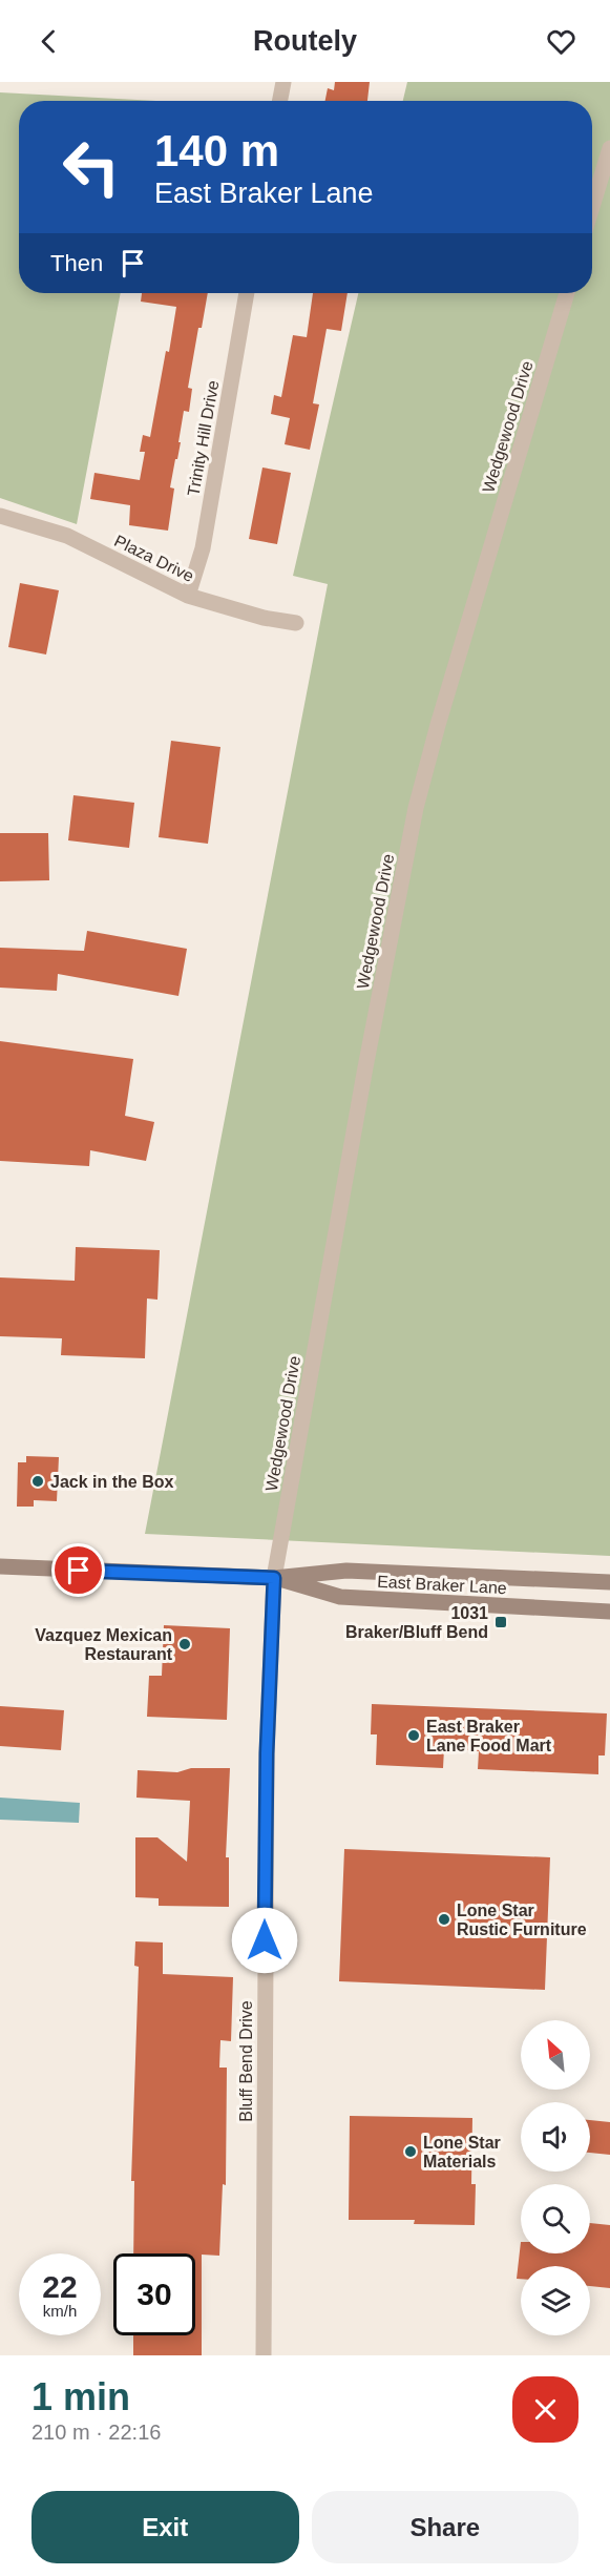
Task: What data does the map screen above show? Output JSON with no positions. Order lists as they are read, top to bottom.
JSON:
{
  "streets": {
    "main road": ["East Braker Lane"],
    "street": [
      "Wedgewood Drive",
      "Trinity Hill Drive",
      "Plaza Drive",
      "Bluff Bend Drive"
    ]
  },
  "crossings": [
    ["Wedgewood Drive", "East Braker Lane"],
    ["Wedgewood Drive", "Bluff Bend Drive"],
    ["Trinity Hill Drive", "Plaza Drive"],
    ["East Braker Lane", "Bluff Bend Drive"]
  ],
  "places": {
    "other": [
      "Jack in the Box",
      "Vazquez Mexican Restaurant",
      "East Braker Lane Food Mart",
      "Lone Star Rustic Furniture",
      "Lone Star Materials"
    ],
    "transit": ["1031 Braker/Bluff Bend"]
  },
  "north": "top left",
  "page": {
    "header": "Routely",
    "turn": ["140 m", "East Braker Lane"],
    "then": "Then",
    "speed": "22 km/h",
    "limit": "30",
    "heading": ["1 min", "210 m · 22:16"],
    "buttons": ["Exit", "Share"]
  }
}
